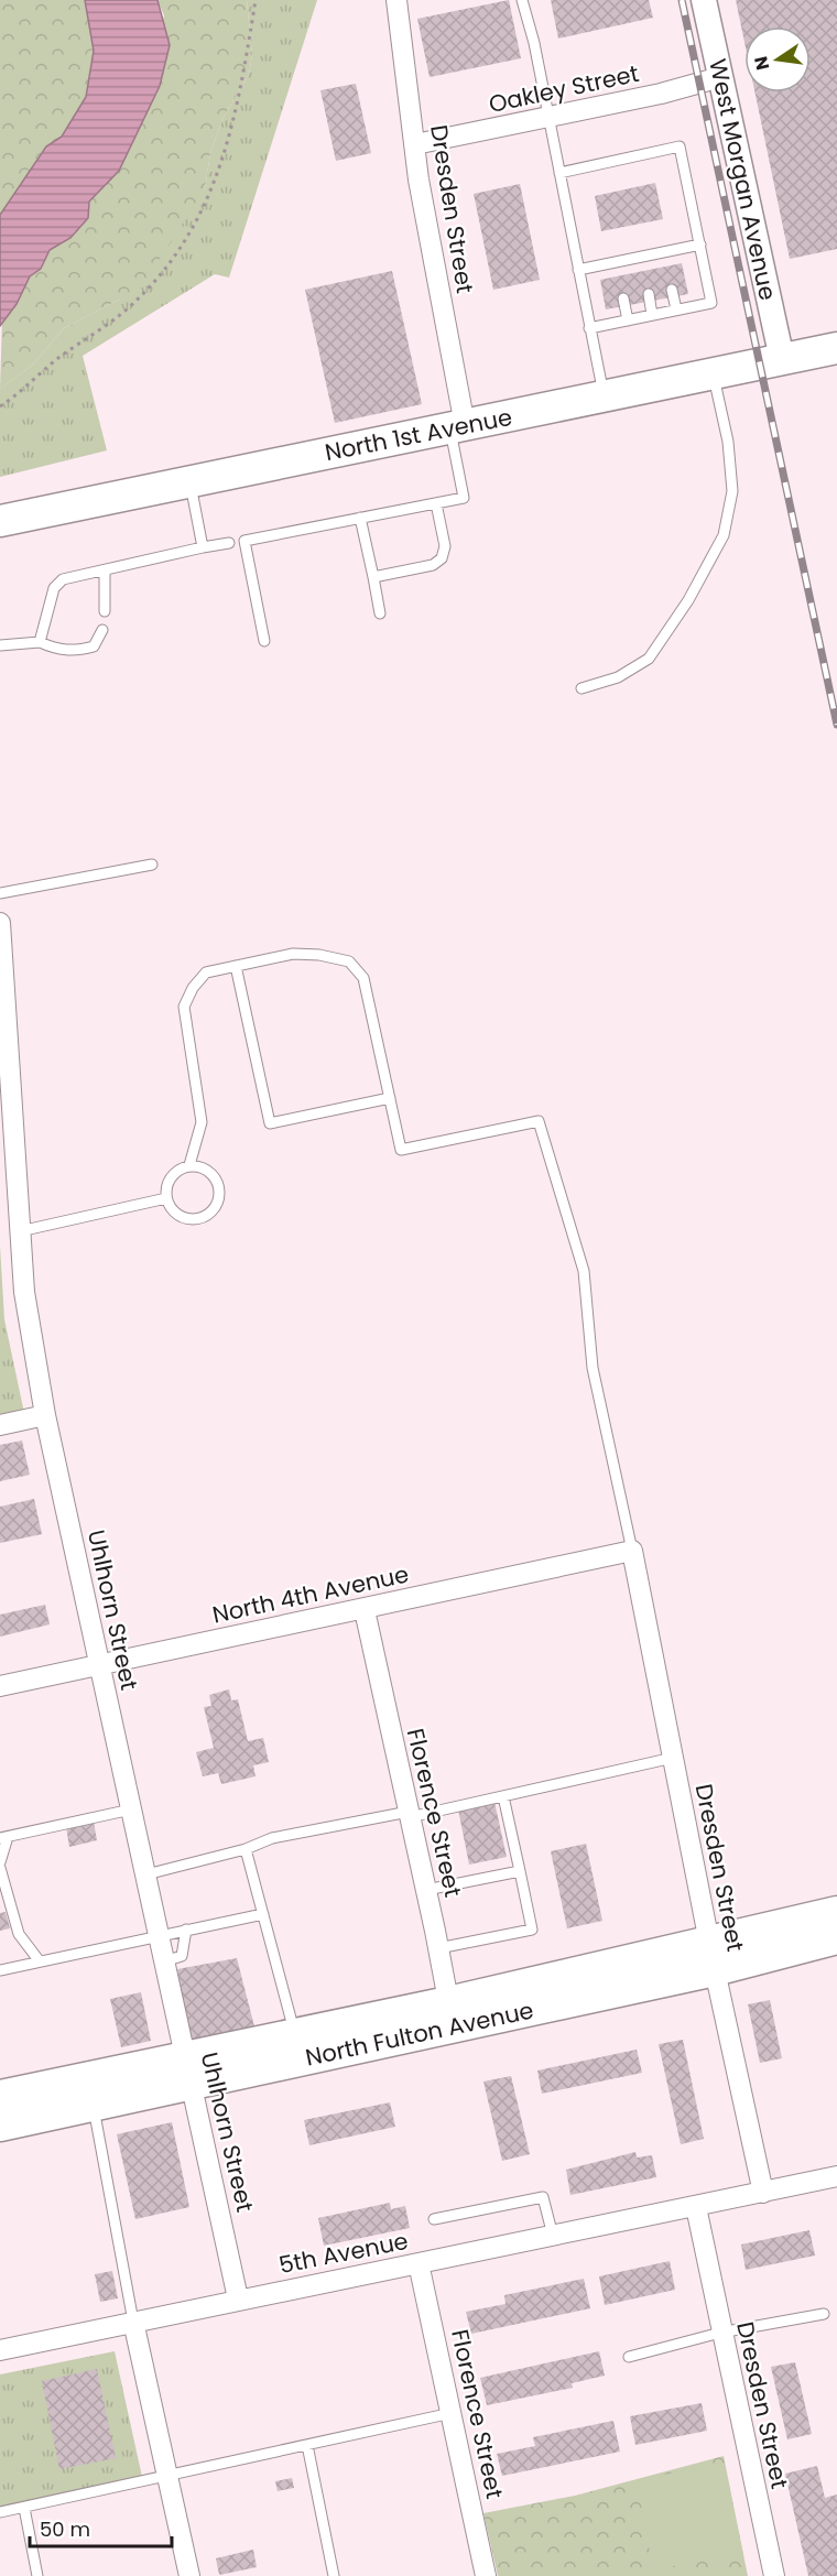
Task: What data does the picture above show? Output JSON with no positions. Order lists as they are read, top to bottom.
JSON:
{
  "streets": {
    "main road": ["North 1st Avenue", "North Fulton Avenue"],
    "street": [
      "Oakley Street",
      "West Morgan Avenue",
      "Dresden Street",
      "North 4th Avenue",
      "Uhlhorn Street",
      "Florence Street",
      "5th Avenue"
    ]
  },
  "crossings": [
    ["Oakley Street", "West Morgan Avenue"],
    ["Oakley Street", "Dresden Street"],
    ["West Morgan Avenue", "North 1st Avenue"],
    ["Dresden Street", "North 1st Avenue"],
    ["Dresden Street", "North 4th Avenue"],
    ["Dresden Street", "North Fulton Avenue"],
    ["Dresden Street", "5th Avenue"],
    ["North 4th Avenue", "Uhlhorn Street"],
    ["North 4th Avenue", "Florence Street"],
    ["Uhlhorn Street", "North Fulton Avenue"],
    ["Uhlhorn Street", "5th Avenue"],
    ["Florence Street", "North Fulton Avenue"],
    ["Florence Street", "5th Avenue"]
  ],
  "scale_bar": "50 m",
  "north": "left"
}
